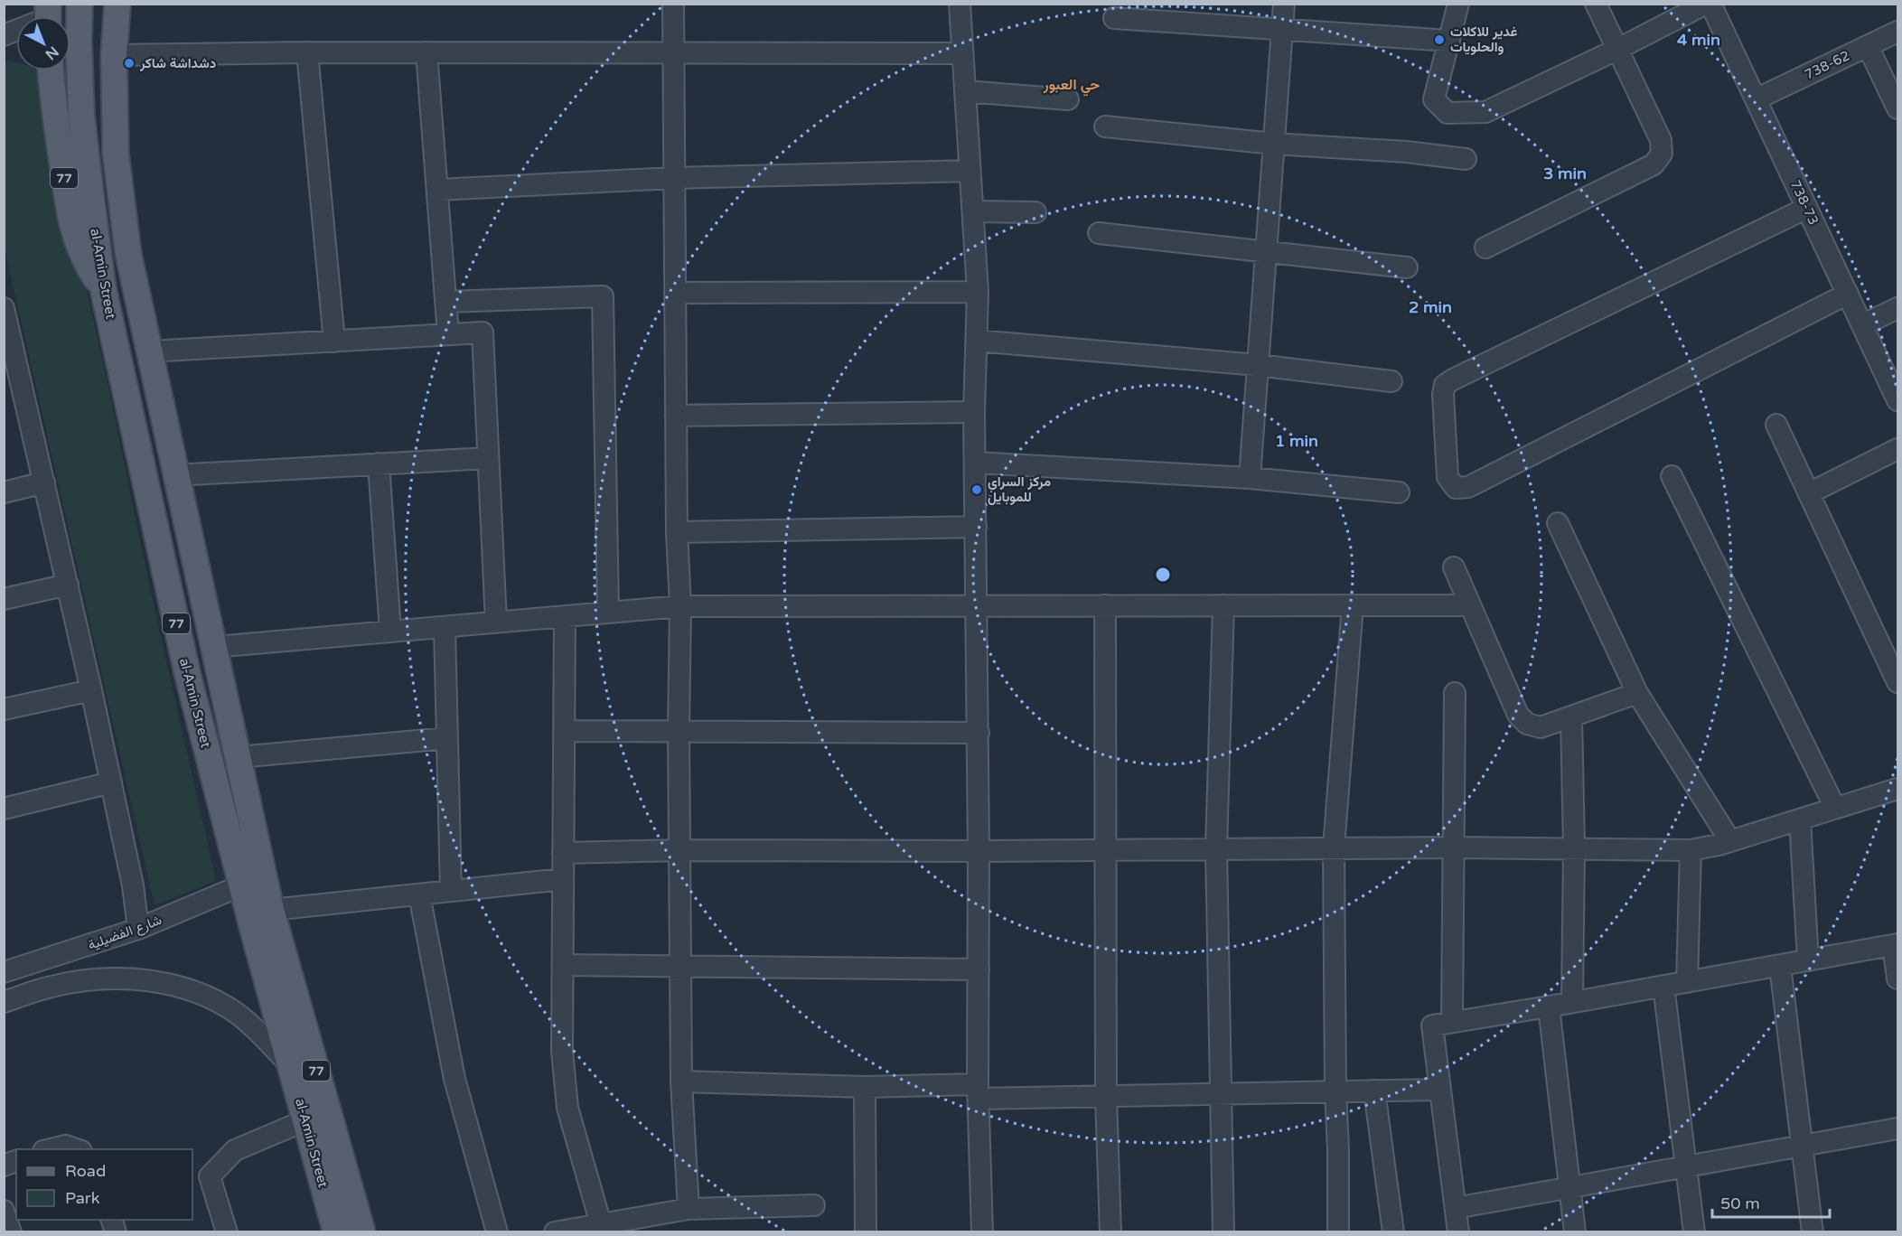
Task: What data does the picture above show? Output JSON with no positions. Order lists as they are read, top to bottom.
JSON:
{
  "streets": {
    "main road": ["77", "al-Amin Street"],
    "street": ["738-62", "738-73", "شارع الفضيلية"]
  },
  "crossings": [
    ["738-62", "738-73"],
    ["77", "al-Amin Street"],
    ["al-Amin Street", "شارع الفضيلية"]
  ],
  "districts": ["حي العبور"],
  "places": ["غدير للاكلات والحلويات", "دشداشة شاكر", "مركز السراي للموبايل"],
  "legend": ["Road", "Park"],
  "scale_bar": "50 m",
  "north": "bottom right",
  "rings": [
    "4 min",
    "3 min",
    "2 min",
    "1 min"
  ]
}
